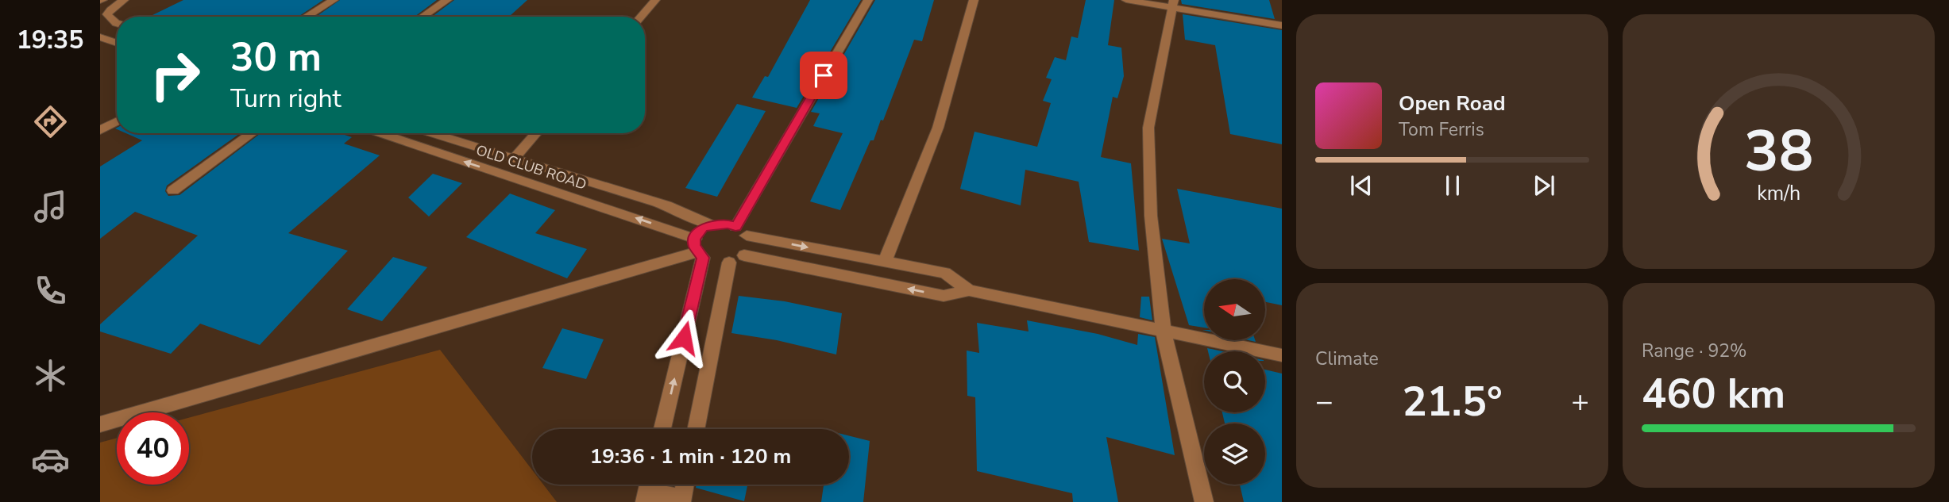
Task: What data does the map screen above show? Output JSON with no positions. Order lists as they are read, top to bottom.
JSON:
{
  "streets": {
    "street": ["OLD CLUB ROAD"]
  },
  "north": "left",
  "page": {
    "tabs": "19:35",
    "turn": ["30 m", "Turn right"],
    "song": ["Open Road", "Tom Ferris"],
    "tile": [
      "Climate",
      ["Range · 92%", "460 km"]
    ],
    "heat": ["−", "21.5°", "+"],
    "limit": "40",
    "trip": "19:36 · 1 min · 120 m",
    "gauge": ["38", "km/h"]
  }
}
